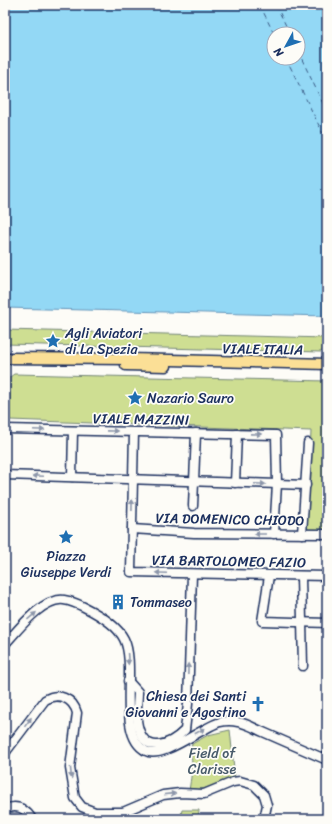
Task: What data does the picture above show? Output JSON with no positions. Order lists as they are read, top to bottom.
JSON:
{
  "streets": {
    "main road": ["VIALE ITALIA"],
    "street": ["VIALE MAZZINI", "VIA DOMENICO CHIODO", "VIA BARTOLOMEO FAZIO"]
  },
  "crossings": [
    ["VIA DOMENICO CHIODO", "VIA BARTOLOMEO FAZIO"]
  ],
  "parks": ["Field of Clarisse"],
  "places": {
    "place": ["Agli Aviatori di La Spezia", "Nazario Sauro", "Piazza Giuseppe Verdi"],
    "building": ["Tommaseo"],
    "church": ["Chiesa dei Santi Giovanni e Agostino"]
  },
  "north": "bottom left"
}
